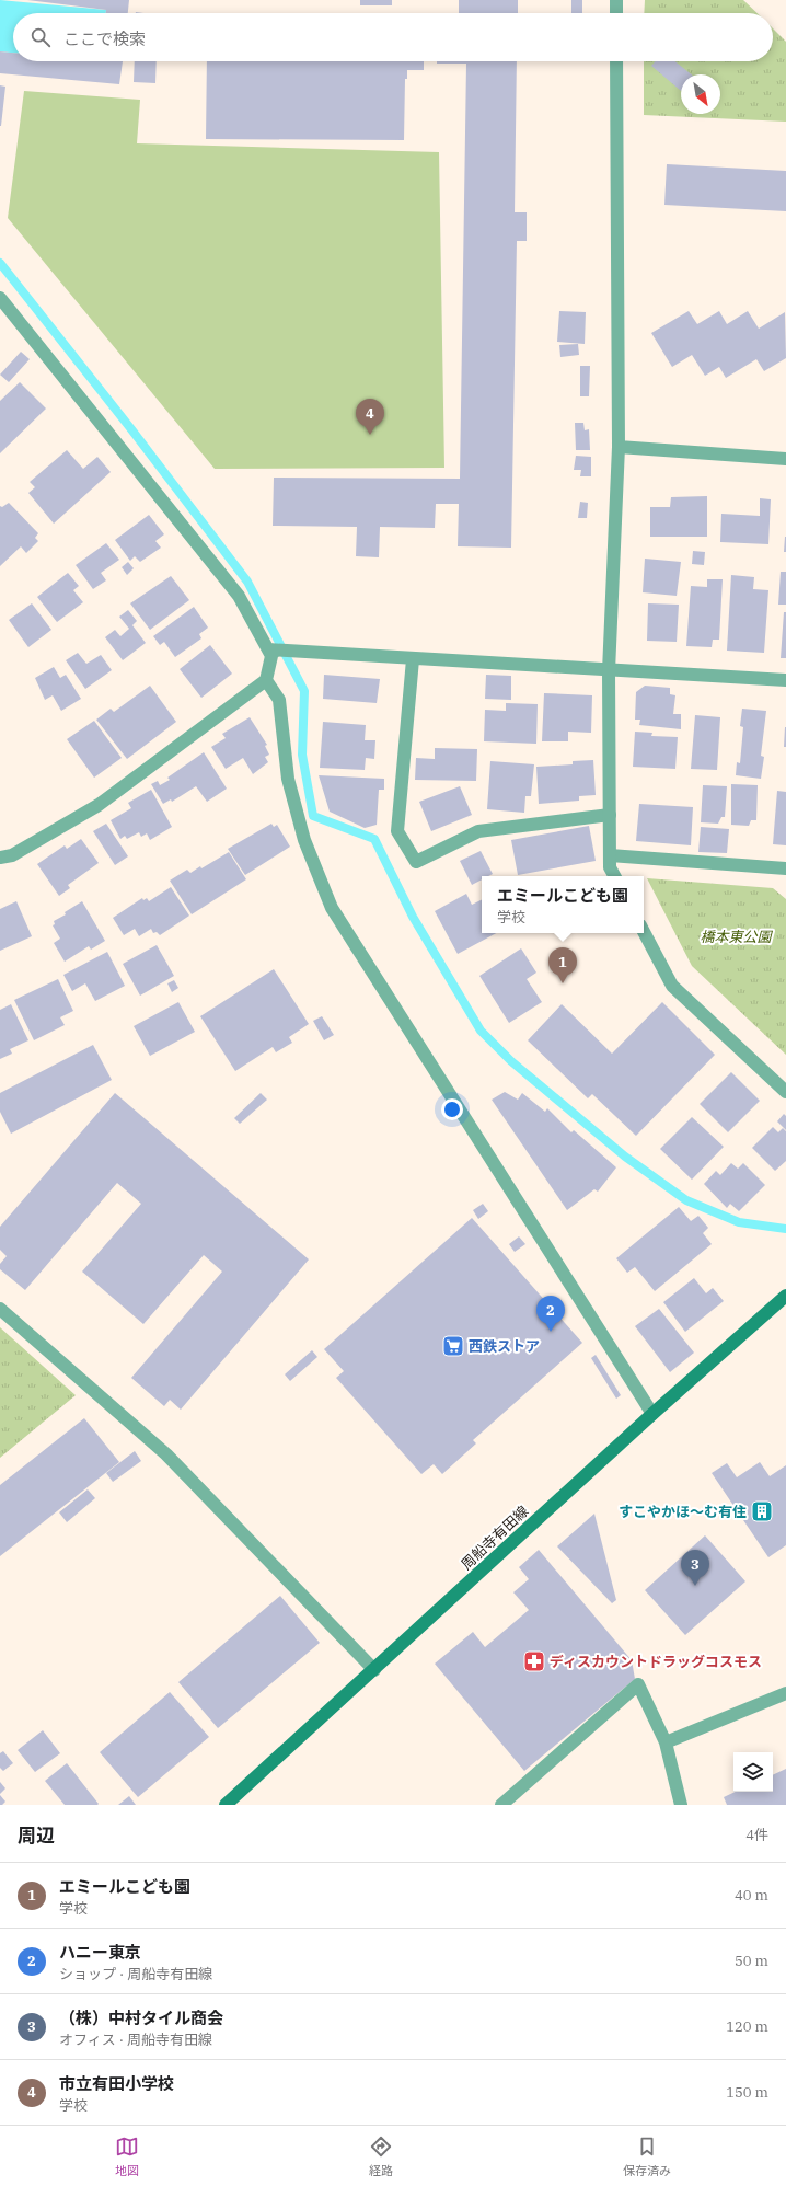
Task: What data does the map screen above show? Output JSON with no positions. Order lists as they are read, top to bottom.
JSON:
{
  "streets": {
    "main road": ["周船寺有田線"]
  },
  "parks": ["橋本東公園"],
  "places": {
    "supermarket": ["西鉄ストア"],
    "building": ["すこやかほ〜む有住"],
    "pharmacy": ["ディスカウントドラッグコスモス"]
  },
  "north": "bottom right",
  "page": {
    "search": "ここで検索",
    "pins": [
      "4",
      "1",
      "2",
      "3"
    ],
    "popup": ["エミールこども園", "学校"],
    "heading": ["周辺", "4件"],
    "list": [
      {
        "mark": "1",
        "name": "エミールこども園",
        "note": "学校",
        "value": "40 m"
      },
      {
        "mark": "2",
        "name": "ハニー東京",
        "note": "ショップ · 周船寺有田線",
        "value": "50 m"
      },
      {
        "mark": "3",
        "name": "（株）中村タイル商会",
        "note": "オフィス · 周船寺有田線",
        "value": "120 m"
      },
      {
        "mark": "4",
        "name": "市立有田小学校",
        "note": "学校",
        "value": "150 m"
      }
    ],
    "nav": ["地図", "経路", "保存済み"]
  }
}
